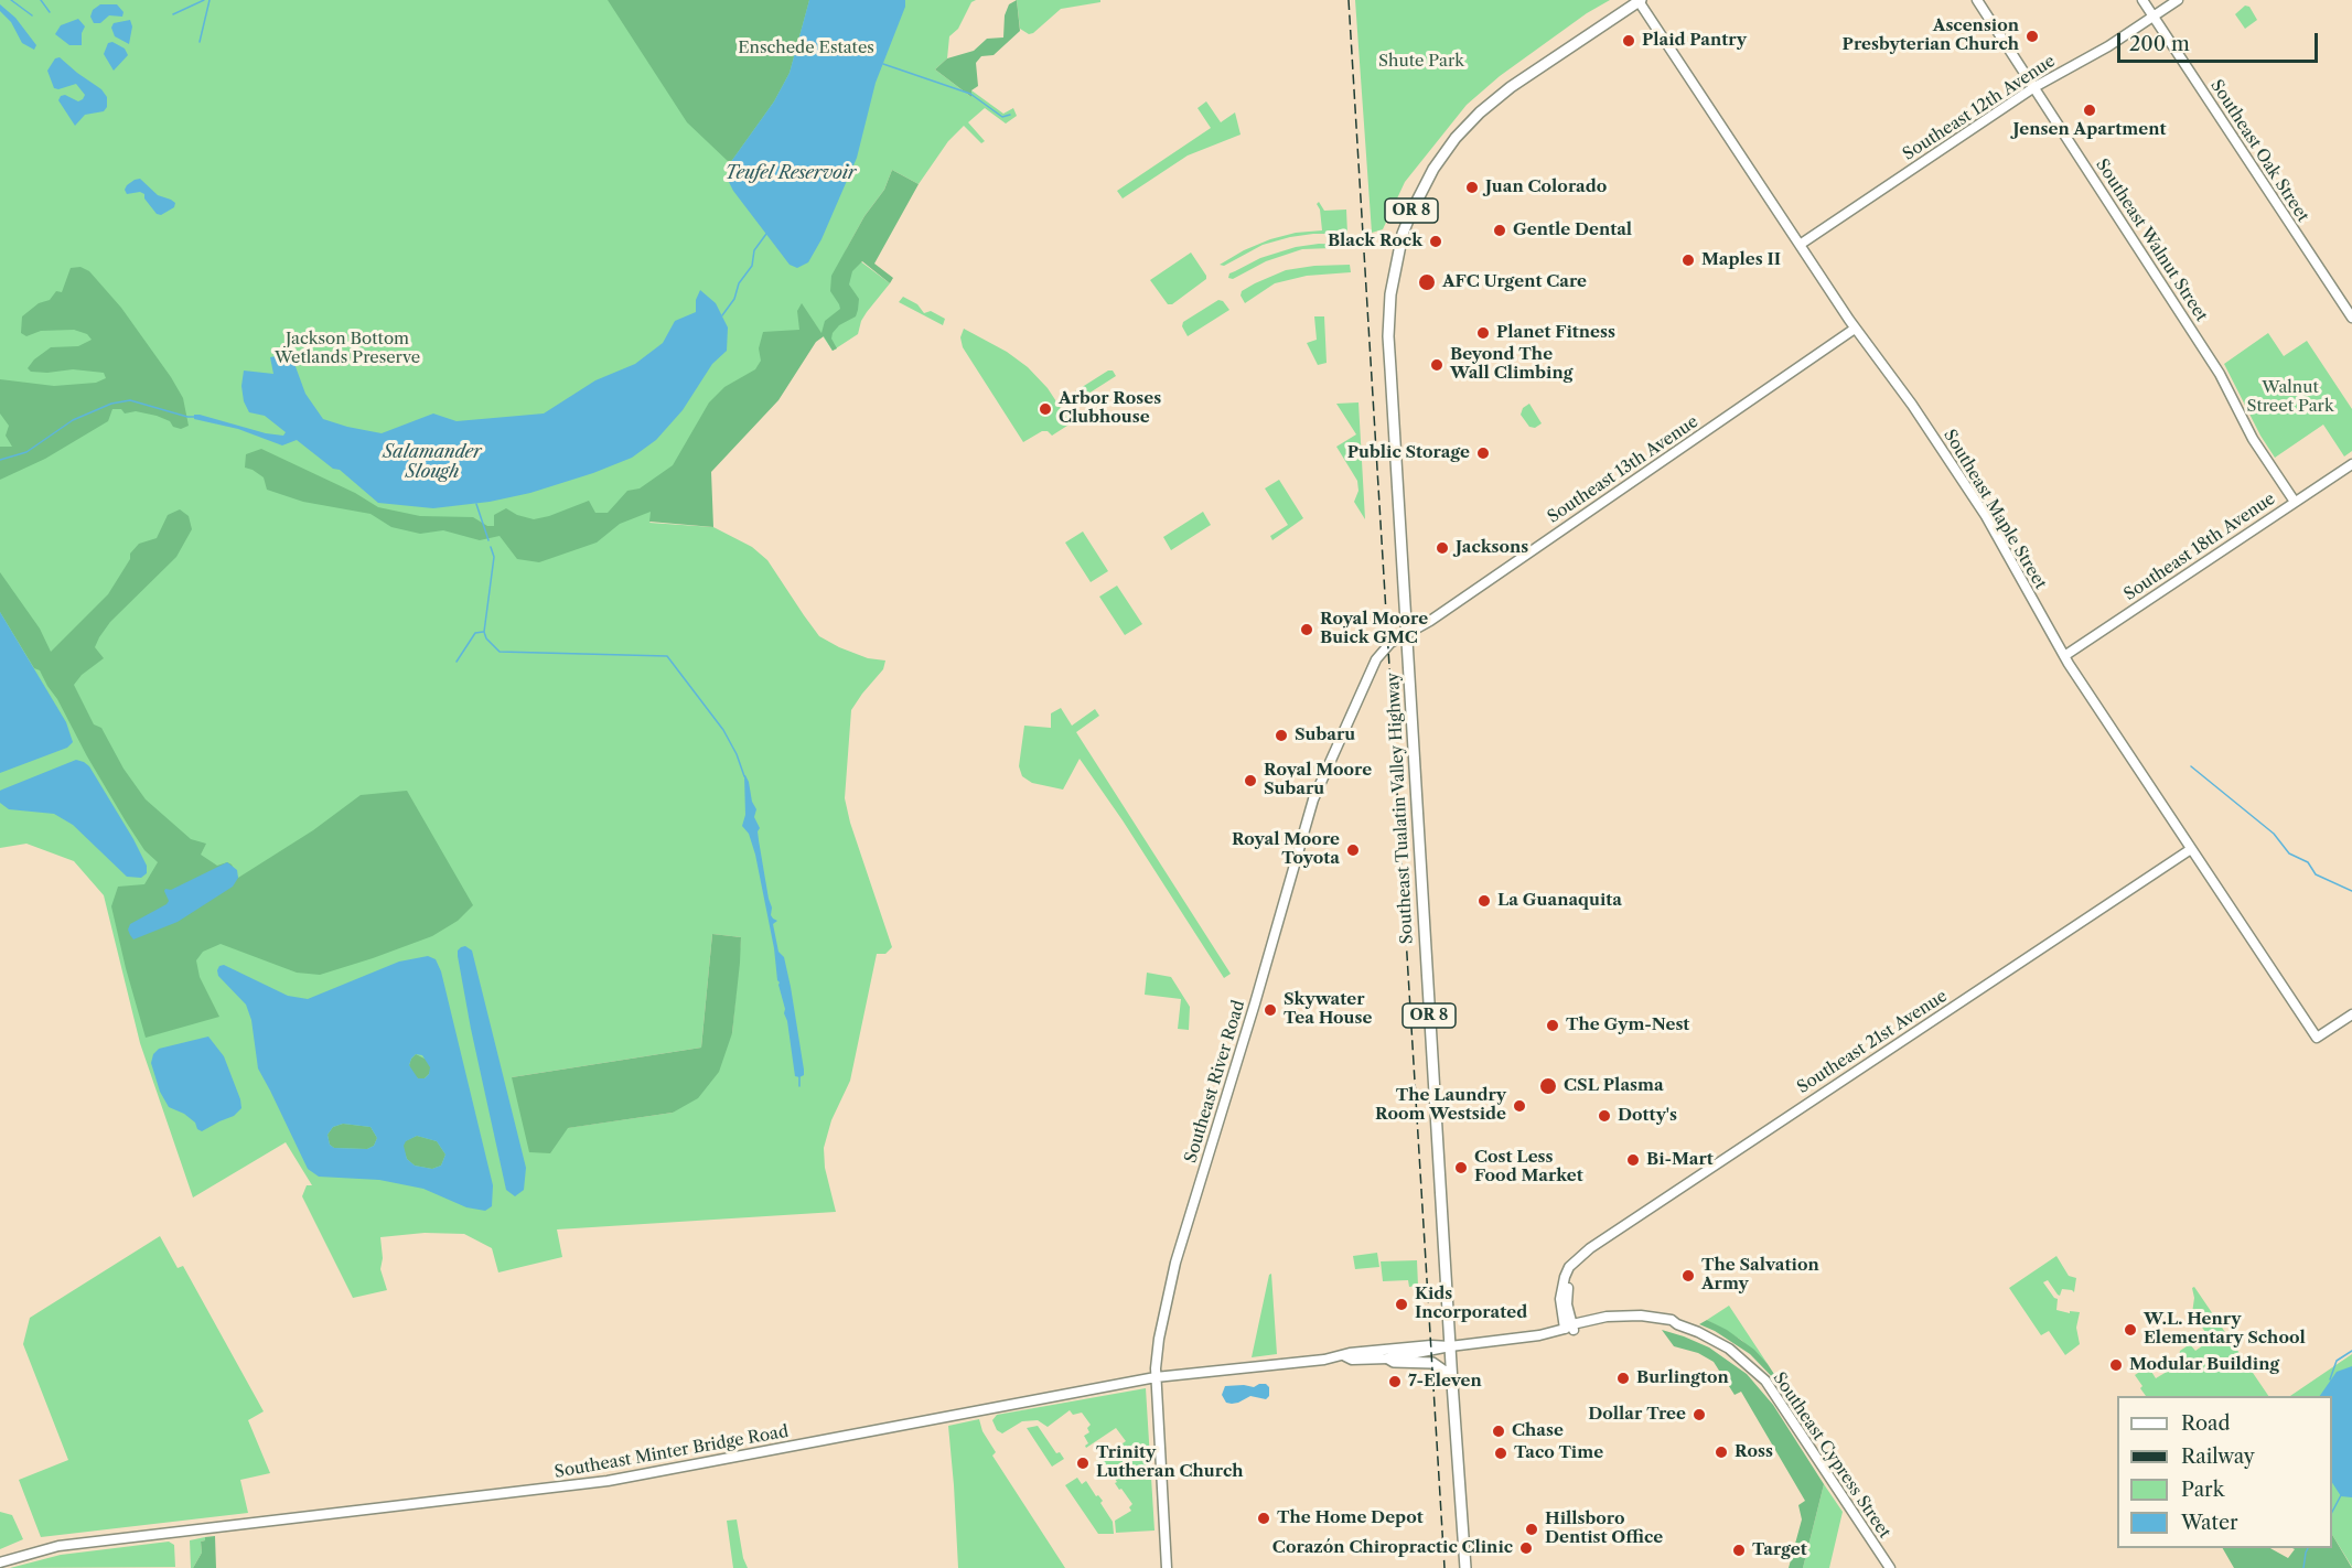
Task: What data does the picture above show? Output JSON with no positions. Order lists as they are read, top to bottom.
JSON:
{
  "streets": {
    "main road": ["OR 8", "Southeast Tualatin Valley Highway"],
    "street": [
      "Southeast 12th Avenue",
      "Southeast Oak Street",
      "Southeast Walnut Street",
      "Southeast 13th Avenue",
      "Southeast Maple Street",
      "Southeast 18th Avenue",
      "Southeast 21st Avenue",
      "Southeast River Road",
      "Southeast Minter Bridge Road",
      "Southeast Cypress Street"
    ]
  },
  "crossings": [
    ["Southeast 12th Avenue", "Southeast Oak Street"],
    ["Southeast 12th Avenue", "Southeast Walnut Street"],
    ["Southeast 12th Avenue", "Southeast Maple Street"],
    ["Southeast Walnut Street", "Southeast 18th Avenue"],
    ["Southeast 13th Avenue", "Southeast Maple Street"],
    ["Southeast 13th Avenue", "Southeast Tualatin Valley Highway"],
    ["Southeast 13th Avenue", "Southeast River Road"],
    ["Southeast Maple Street", "Southeast 18th Avenue"],
    ["Southeast Maple Street", "Southeast Tualatin Valley Highway"],
    ["Southeast Maple Street", "Southeast 21st Avenue"],
    ["Southeast Tualatin Valley Highway", "Southeast River Road"],
    ["Southeast Tualatin Valley Highway", "Southeast Minter Bridge Road"],
    ["Southeast Tualatin Valley Highway", "Southeast Cypress Street"],
    ["Southeast 21st Avenue", "Southeast Cypress Street"],
    ["Southeast River Road", "Southeast Minter Bridge Road"],
    ["Southeast Minter Bridge Road", "Southeast Cypress Street"]
  ],
  "water": ["Teufel Reservoir", "Salamander Slough"],
  "parks": [
    "Enschede Estates",
    "Shute Park",
    "Jackson Bottom Wetlands Preserve",
    "Walnut Street Park"
  ],
  "places": [
    "Ascension Presbyterian Church",
    "Plaid Pantry",
    "Jensen Apartment",
    "Juan Colorado",
    "Gentle Dental",
    "Black Rock",
    "Maples II",
    "AFC Urgent Care",
    "Planet Fitness",
    "Beyond The Wall Climbing",
    "Arbor Roses Clubhouse",
    "Public Storage",
    "Jacksons",
    "Royal Moore Buick GMC",
    "Subaru",
    "Royal Moore Subaru",
    "Royal Moore Toyota",
    "La Guanaquita",
    "Skywater Tea House",
    "The Gym-Nest",
    "CSL Plasma",
    "The Laundry Room Westside",
    "Dotty's",
    "Bi-Mart",
    "Cost Less Food Market",
    "The Salvation Army",
    "Kids Incorporated",
    "W.L. Henry Elementary School",
    "Modular Building",
    "Burlington",
    "7-Eleven",
    "Dollar Tree",
    "Chase",
    "Ross",
    "Taco Time",
    "Trinity Lutheran Church",
    "The Home Depot",
    "Hillsboro Dentist Office",
    "Corazón Chiropractic Clinic",
    "Target"
  ],
  "legend": [
    "Road",
    "Railway",
    "Park",
    "Water"
  ],
  "scale_bar": "200 m"
}
